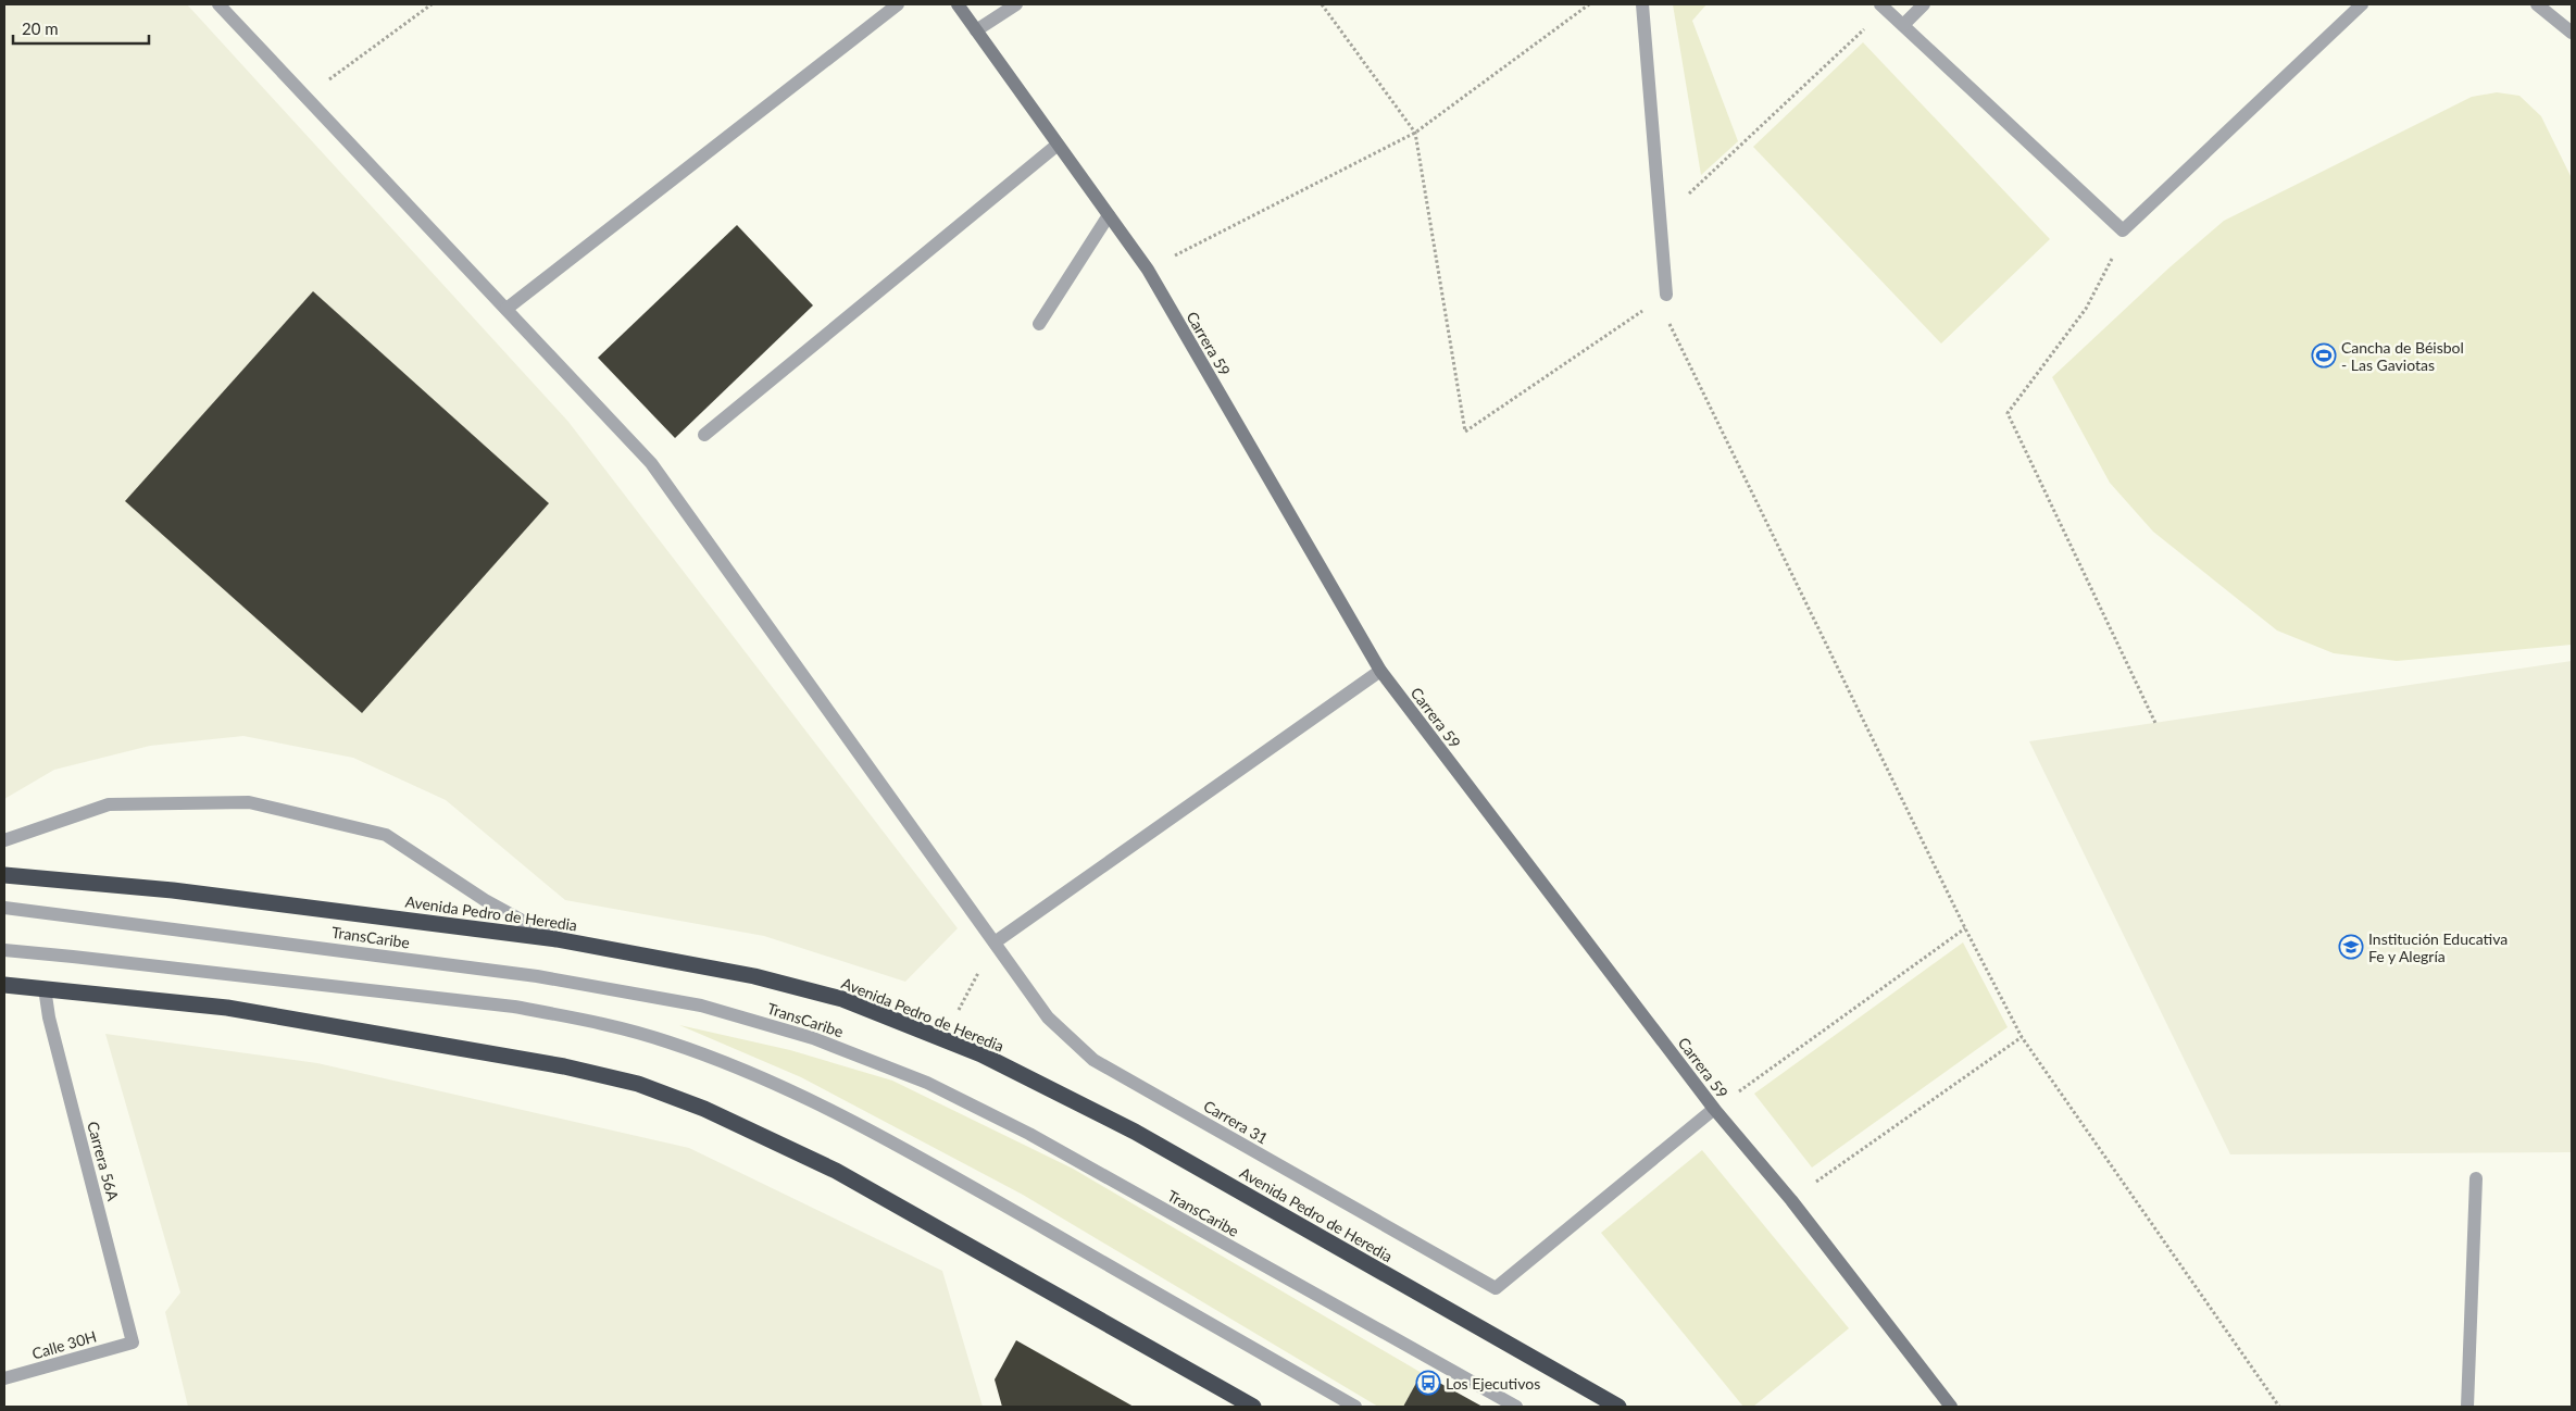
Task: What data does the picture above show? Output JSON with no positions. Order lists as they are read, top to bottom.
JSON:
{
  "streets": {
    "highway": ["Avenida Pedro de Heredia"],
    "street": [
      "Carrera 59",
      "TransCaribe",
      "Carrera 31",
      "Carrera 56A",
      "Calle 30H"
    ]
  },
  "crossings": [
    ["Carrera 59", "Carrera 31"],
    ["Carrera 56A", "Calle 30H"]
  ],
  "places": {
    "sports": ["Cancha de Béisbol - Las Gaviotas"],
    "school or university": ["Institución Educativa Fe y Alegría"],
    "bus stop": ["Los Ejecutivos"]
  },
  "scale_bar": "20 m"
}
